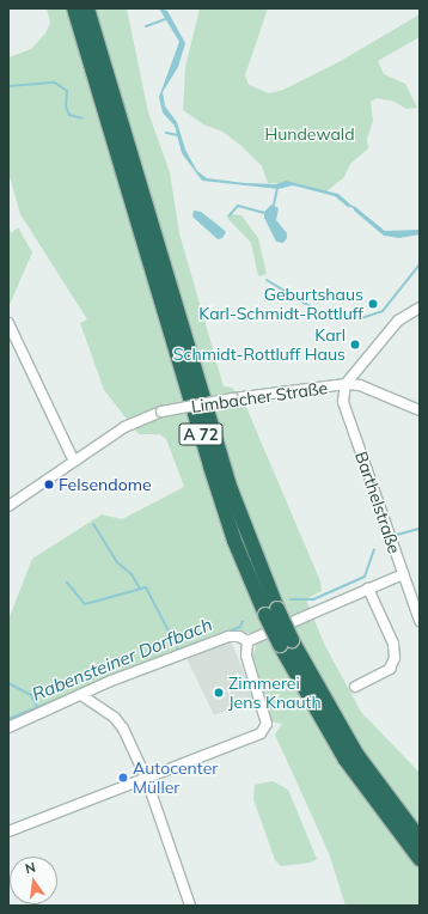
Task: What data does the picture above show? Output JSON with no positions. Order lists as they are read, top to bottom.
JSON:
{
  "streets": {
    "highway": ["A 72"],
    "street": ["Limbacher Straße", "Barthelstraße"]
  },
  "crossings": [
    ["Limbacher Straße", "Barthelstraße"]
  ],
  "water": ["Rabensteiner Dorfbach"],
  "parks": ["Hundewald"],
  "places": [
    "Geburtshaus Karl-Schmidt-Rottluff",
    "Karl Schmidt-Rottluff Haus",
    "Felsendome",
    "Zimmerei Jens Knauth",
    "Autocenter Müller"
  ],
  "north": "top"
}
